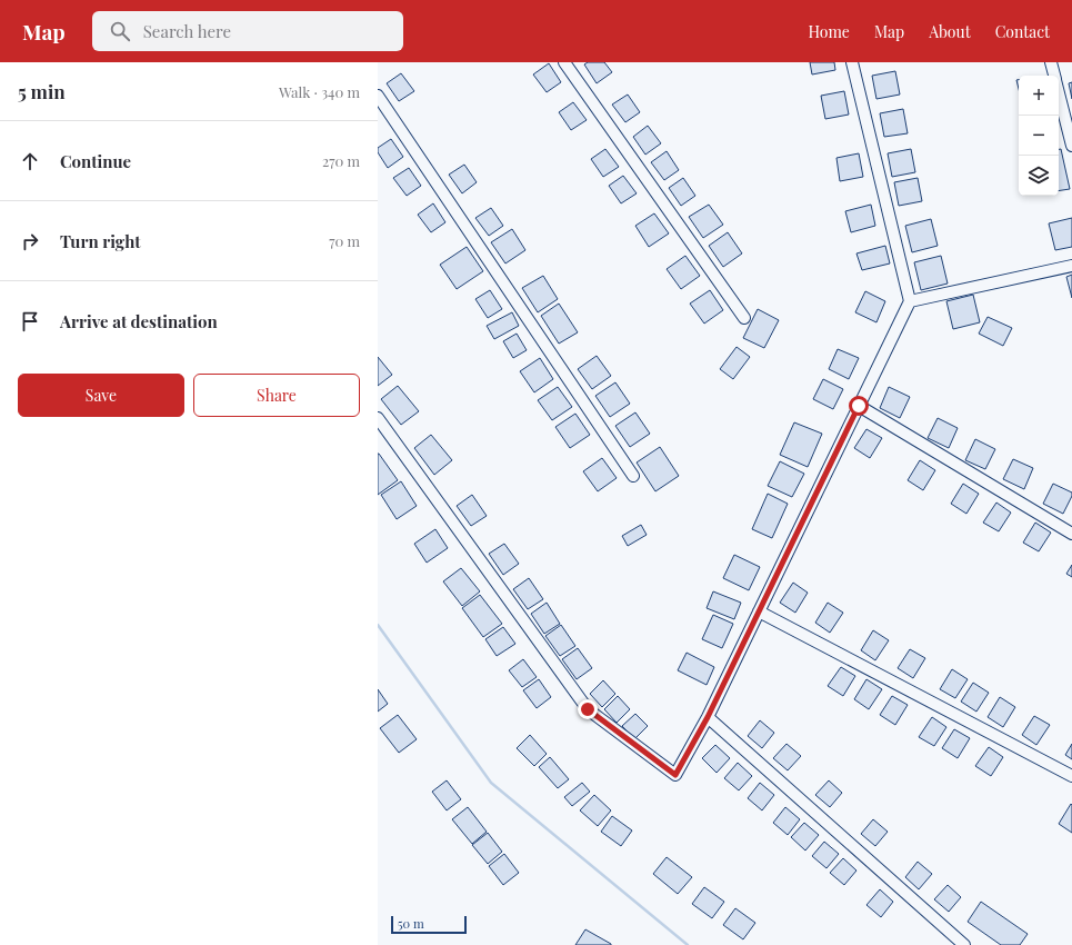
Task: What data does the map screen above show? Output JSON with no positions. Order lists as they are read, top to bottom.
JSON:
{
  "scale_bar": "50 m",
  "page": {
    "header": "Map",
    "search": "Search here",
    "nav": [
      "Home",
      "Map",
      "About",
      "Contact"
    ],
    "heading": ["5 min", "Walk · 340 m"],
    "map_buttons": ["+", "−"],
    "list": [
      ["Continue", "270 m"],
      ["Turn right", "70 m"],
      "Arrive at destination"
    ],
    "buttons": ["Save", "Share"],
    "scale": "50 m"
  }
}
